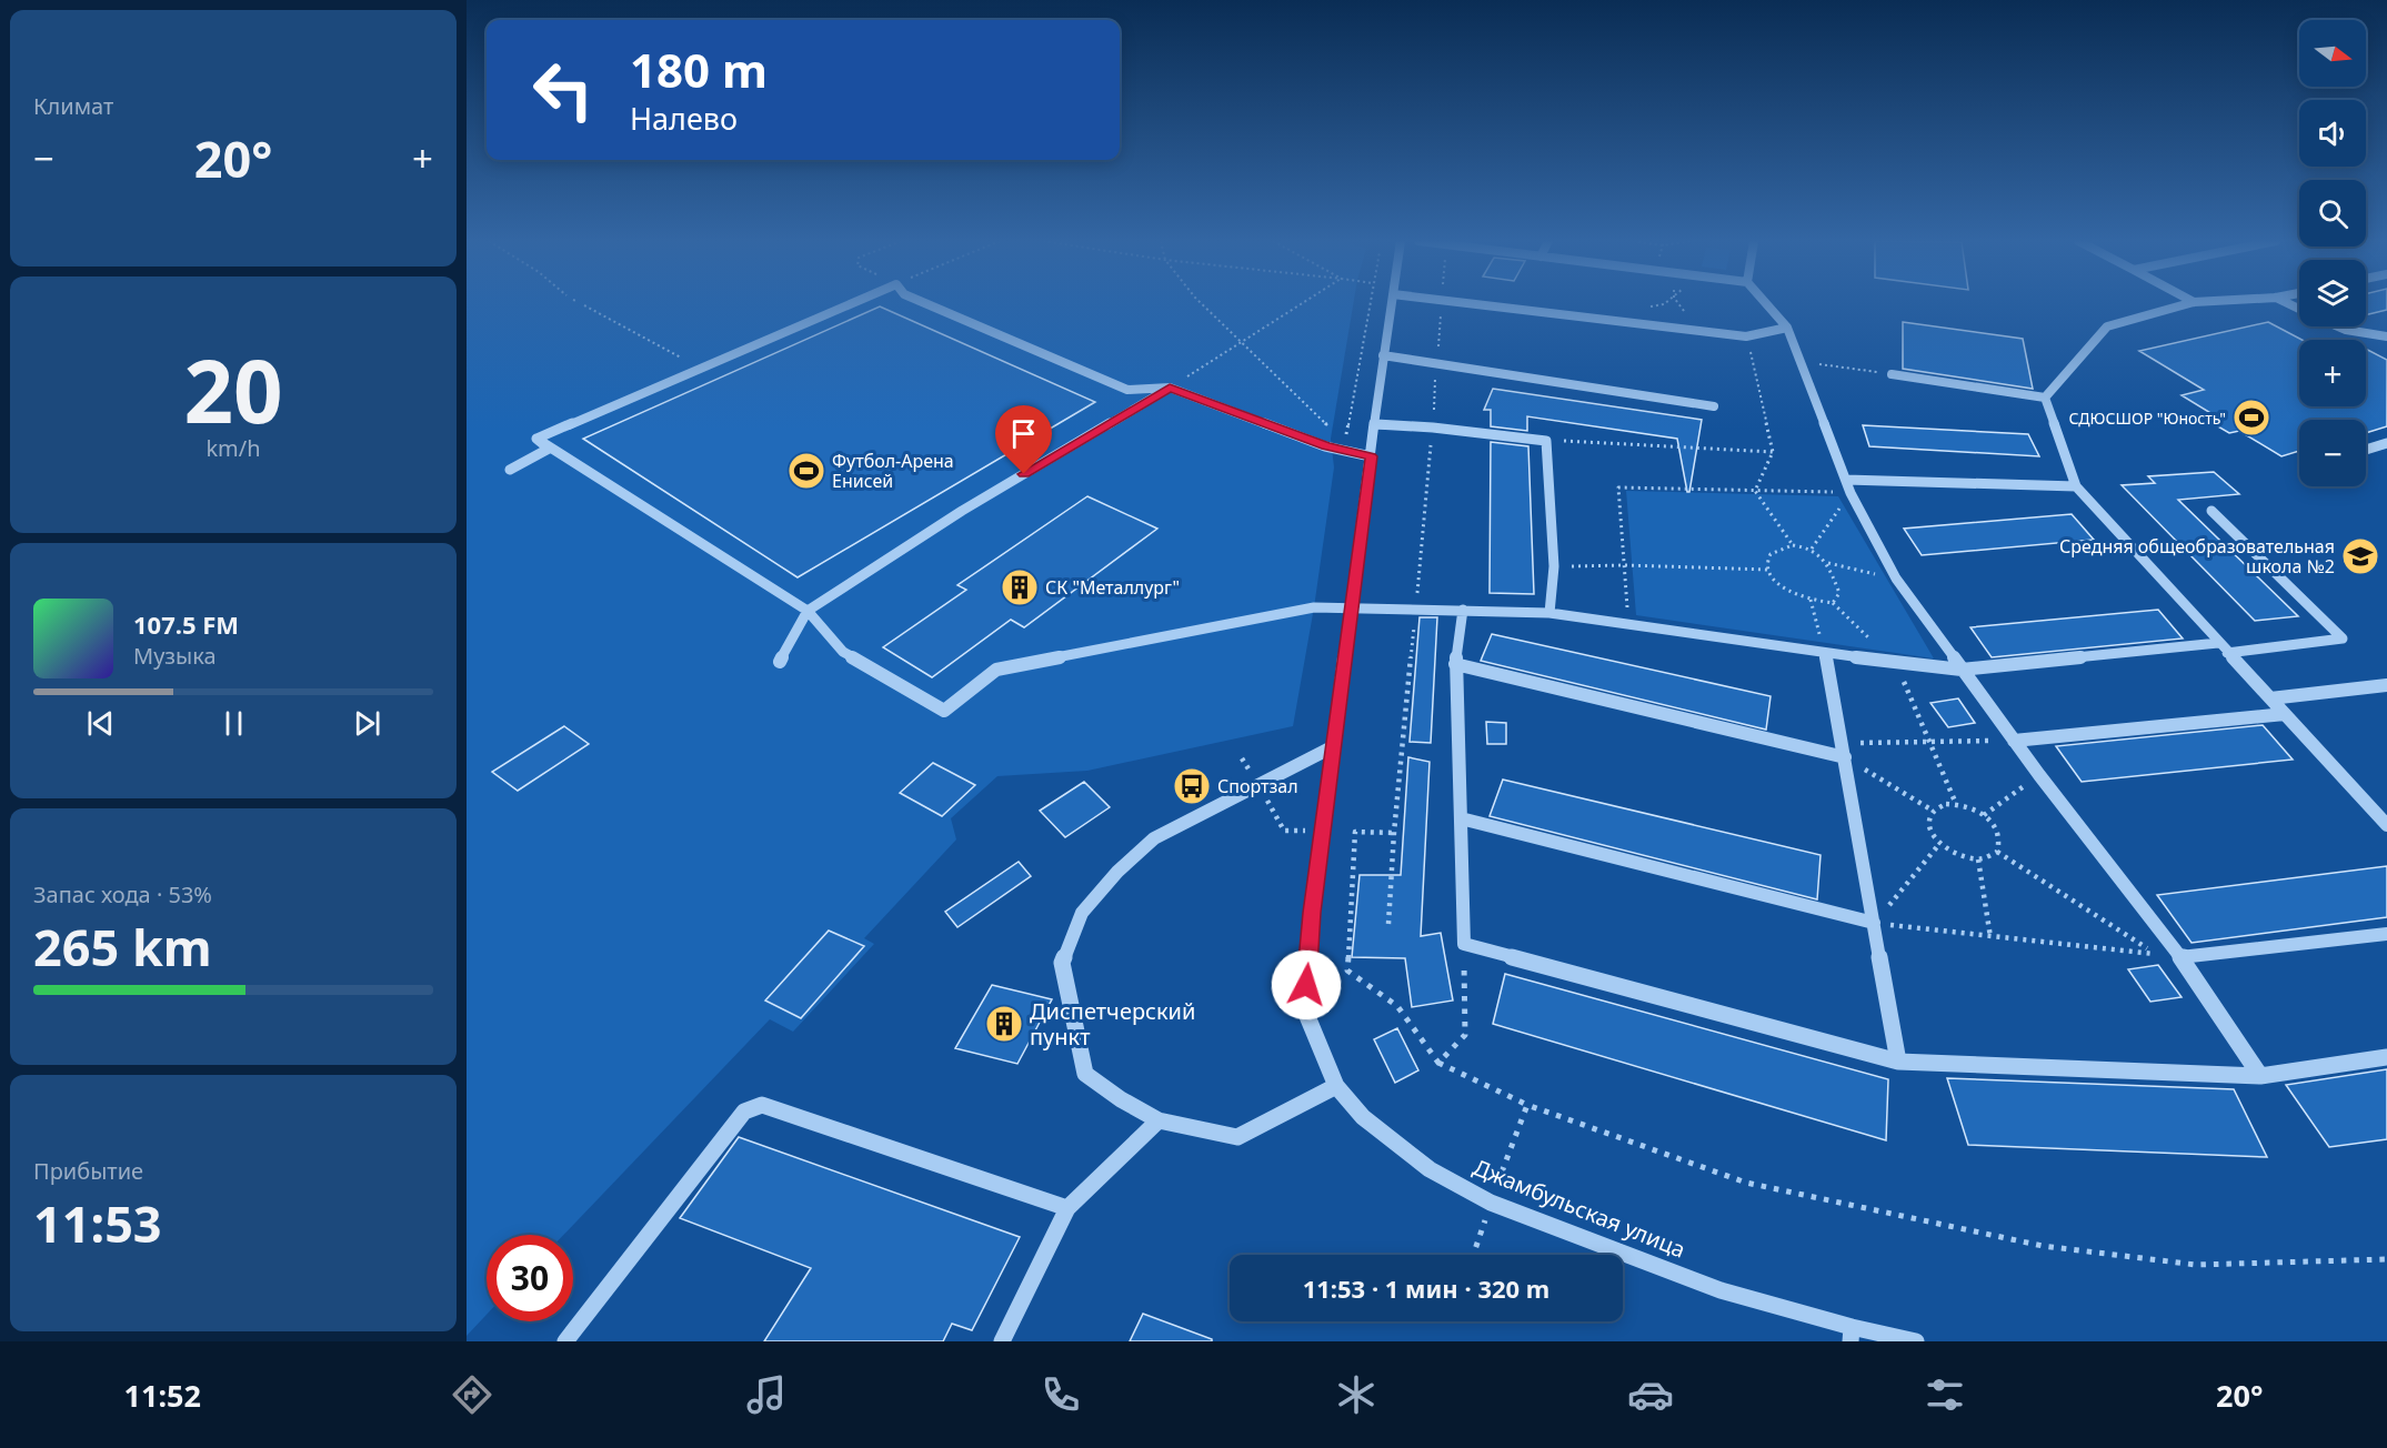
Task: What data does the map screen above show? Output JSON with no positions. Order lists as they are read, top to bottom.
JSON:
{
  "streets": {
    "street": ["Джамбульская улица"]
  },
  "places": {
    "sports": ["СДЮСШОР \"Юность\"", "Футбол-Арена Енисей"],
    "school or university": ["Средняя общеобразовательная школа №2"],
    "building": ["СК \"Металлург\"", "Диспетчерский пункт"],
    "bus stop": ["Спортзал"]
  },
  "north": "right",
  "page": {
    "tile": [
      "Климат",
      ["20", "km/h"],
      ["Запас хода · 53%", "265 km"],
      ["Прибытие", "11:53"]
    ],
    "map_buttons": ["+", "−"],
    "turn": ["180 m", "Налево"],
    "heat": ["−", "20°", "+"],
    "song": ["107.5 FM", "Музыка"],
    "limit": "30",
    "trip": "11:53 · 1 мин · 320 m",
    "tabs": ["11:52", "20°"]
  }
}
